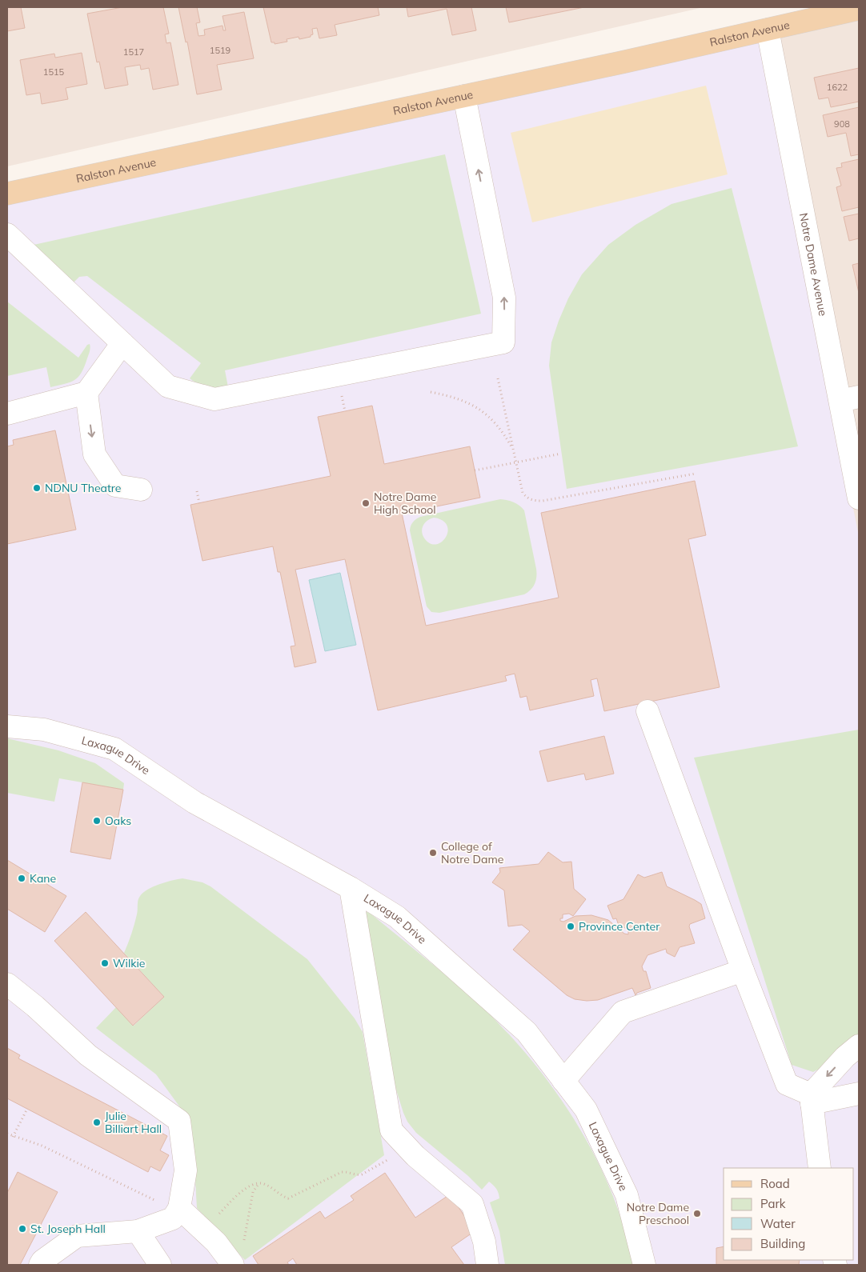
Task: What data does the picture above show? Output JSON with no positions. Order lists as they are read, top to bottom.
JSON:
{
  "streets": {
    "main road": ["Ralston Avenue"],
    "street": ["Notre Dame Avenue", "Laxague Drive"]
  },
  "crossings": [
    ["Ralston Avenue", "Notre Dame Avenue"]
  ],
  "places": [
    "NDNU Theatre",
    "Notre Dame High School",
    "Oaks",
    "College of Notre Dame",
    "Kane",
    "Province Center",
    "Wilkie",
    "Julie Billiart Hall",
    "Notre Dame Preschool",
    "St. Joseph Hall"
  ],
  "house_numbers": [
    "1519",
    "1517",
    "1515",
    "1622",
    "908"
  ],
  "legend": [
    "Road",
    "Park",
    "Water",
    "Building"
  ]
}
